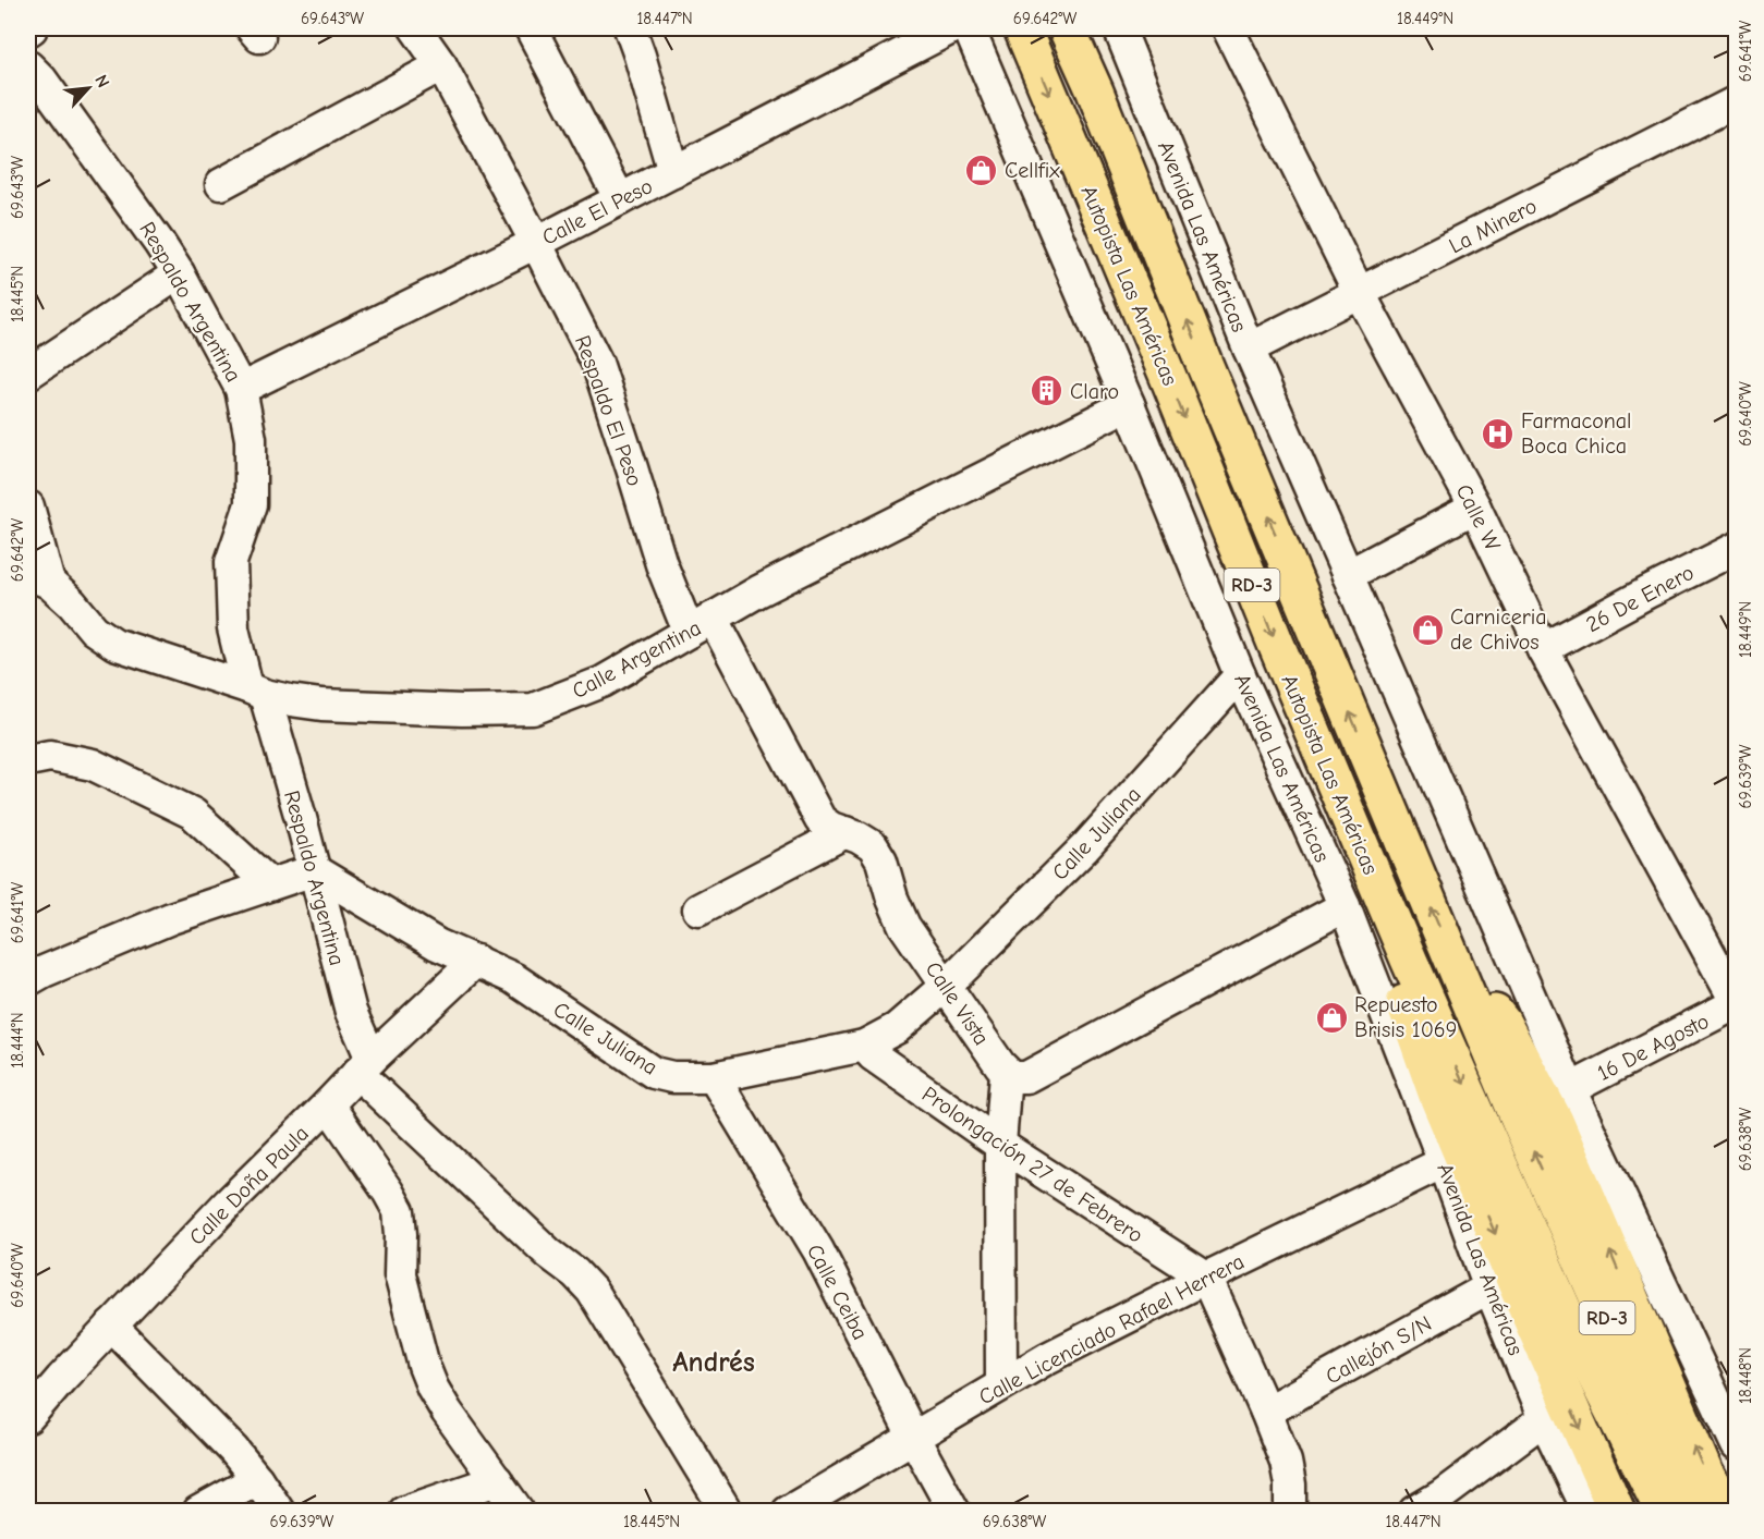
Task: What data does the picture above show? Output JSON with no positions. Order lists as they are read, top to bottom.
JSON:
{
  "streets": {
    "highway": ["Autopista Las Américas", "RD-3"],
    "street": [
      "Calle El Peso",
      "La Minero",
      "Avenida Las Américas",
      "Respaldo Argentina",
      "Respaldo El Peso",
      "Calle W",
      "26 De Enero",
      "Calle Argentina",
      "Calle Juliana",
      "Calle Vista",
      "16 De Agosto",
      "Prolongación 27 de Febrero",
      "Calle Doña Paula",
      "Calle Ceiba",
      "Calle Licenciado Rafael Herrera",
      "Callejón S/N"
    ]
  },
  "crossings": [
    ["Calle El Peso", "Respaldo Argentina"],
    ["Calle El Peso", "Respaldo El Peso"],
    ["La Minero", "Avenida Las Américas"],
    ["La Minero", "Calle W"],
    ["Avenida Las Américas", "Calle Argentina"],
    ["Avenida Las Américas", "Calle Juliana"],
    ["Avenida Las Américas", "16 De Agosto"],
    ["Avenida Las Américas", "Calle Licenciado Rafael Herrera"],
    ["Avenida Las Américas", "Callejón S/N"],
    ["Respaldo Argentina", "Calle Argentina"],
    ["Respaldo Argentina", "Calle Juliana"],
    ["Respaldo Argentina", "Calle Doña Paula"],
    ["Respaldo El Peso", "Calle Argentina"],
    ["Respaldo El Peso", "Calle Vista"],
    ["Calle W", "26 De Enero"],
    ["Calle W", "16 De Agosto"],
    ["Calle Argentina", "Calle Vista"],
    ["Calle Juliana", "Calle Vista"],
    ["Calle Juliana", "Prolongación 27 de Febrero"],
    ["Calle Juliana", "Calle Doña Paula"],
    ["Calle Juliana", "Calle Ceiba"],
    ["Prolongación 27 de Febrero", "Calle Licenciado Rafael Herrera"],
    ["Calle Ceiba", "Calle Licenciado Rafael Herrera"]
  ],
  "districts": ["Andrés"],
  "places": {
    "shop": ["Cellfix", "Carniceria de Chivos", "Repuesto Brisis 1069"],
    "building": ["Claro"],
    "hospital": ["Farmaconal Boca Chica"]
  },
  "north": "top right",
  "coordinates": [
    "69.643°W",
    "18.447°N",
    "69.642°W",
    "18.449°N",
    "69.641°W",
    "18.445°N",
    "69.640°W",
    "69.639°W",
    "18.444°N",
    "69.638°W",
    "18.448°N"
  ]
}
